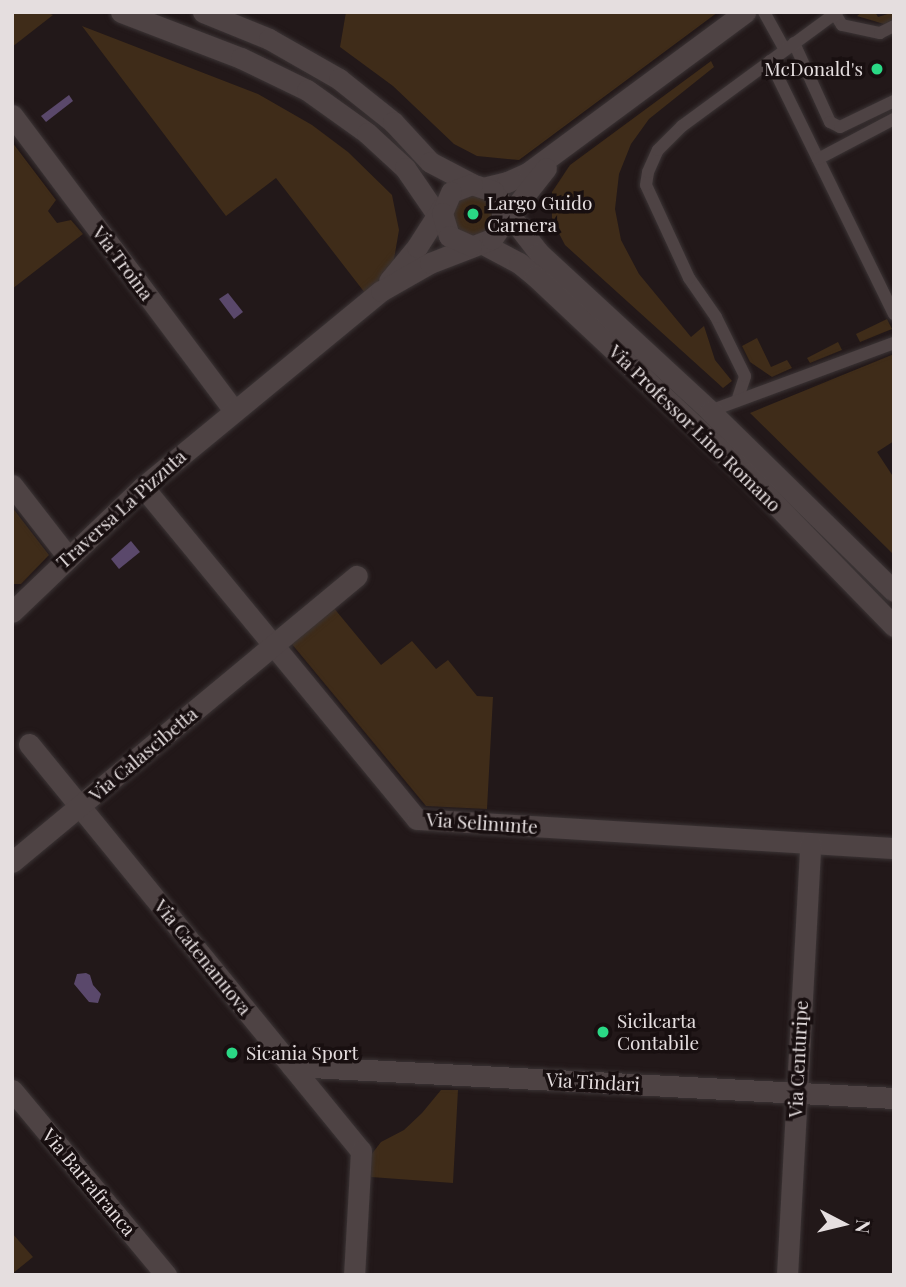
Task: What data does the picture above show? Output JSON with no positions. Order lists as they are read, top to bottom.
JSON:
{
  "streets": {
    "street": [
      "Via Troina",
      "Via Professor Lino Romano",
      "Traversa La Pizzuta",
      "Via Calascibetta",
      "Via Selinunte",
      "Via Catenanuova",
      "Via Centuripe",
      "Via Tindari",
      "Via Barrafranca"
    ]
  },
  "crossings": [
    ["Via Troina", "Traversa La Pizzuta"],
    ["Traversa La Pizzuta", "Via Selinunte"],
    ["Via Calascibetta", "Via Selinunte"],
    ["Via Calascibetta", "Via Catenanuova"],
    ["Via Selinunte", "Via Centuripe"],
    ["Via Catenanuova", "Via Tindari"],
    ["Via Centuripe", "Via Tindari"]
  ],
  "places": [
    "McDonald's",
    "Largo Guido Carnera",
    "Sicilcarta Contabile",
    "Sicania Sport"
  ],
  "north": "right"
}
